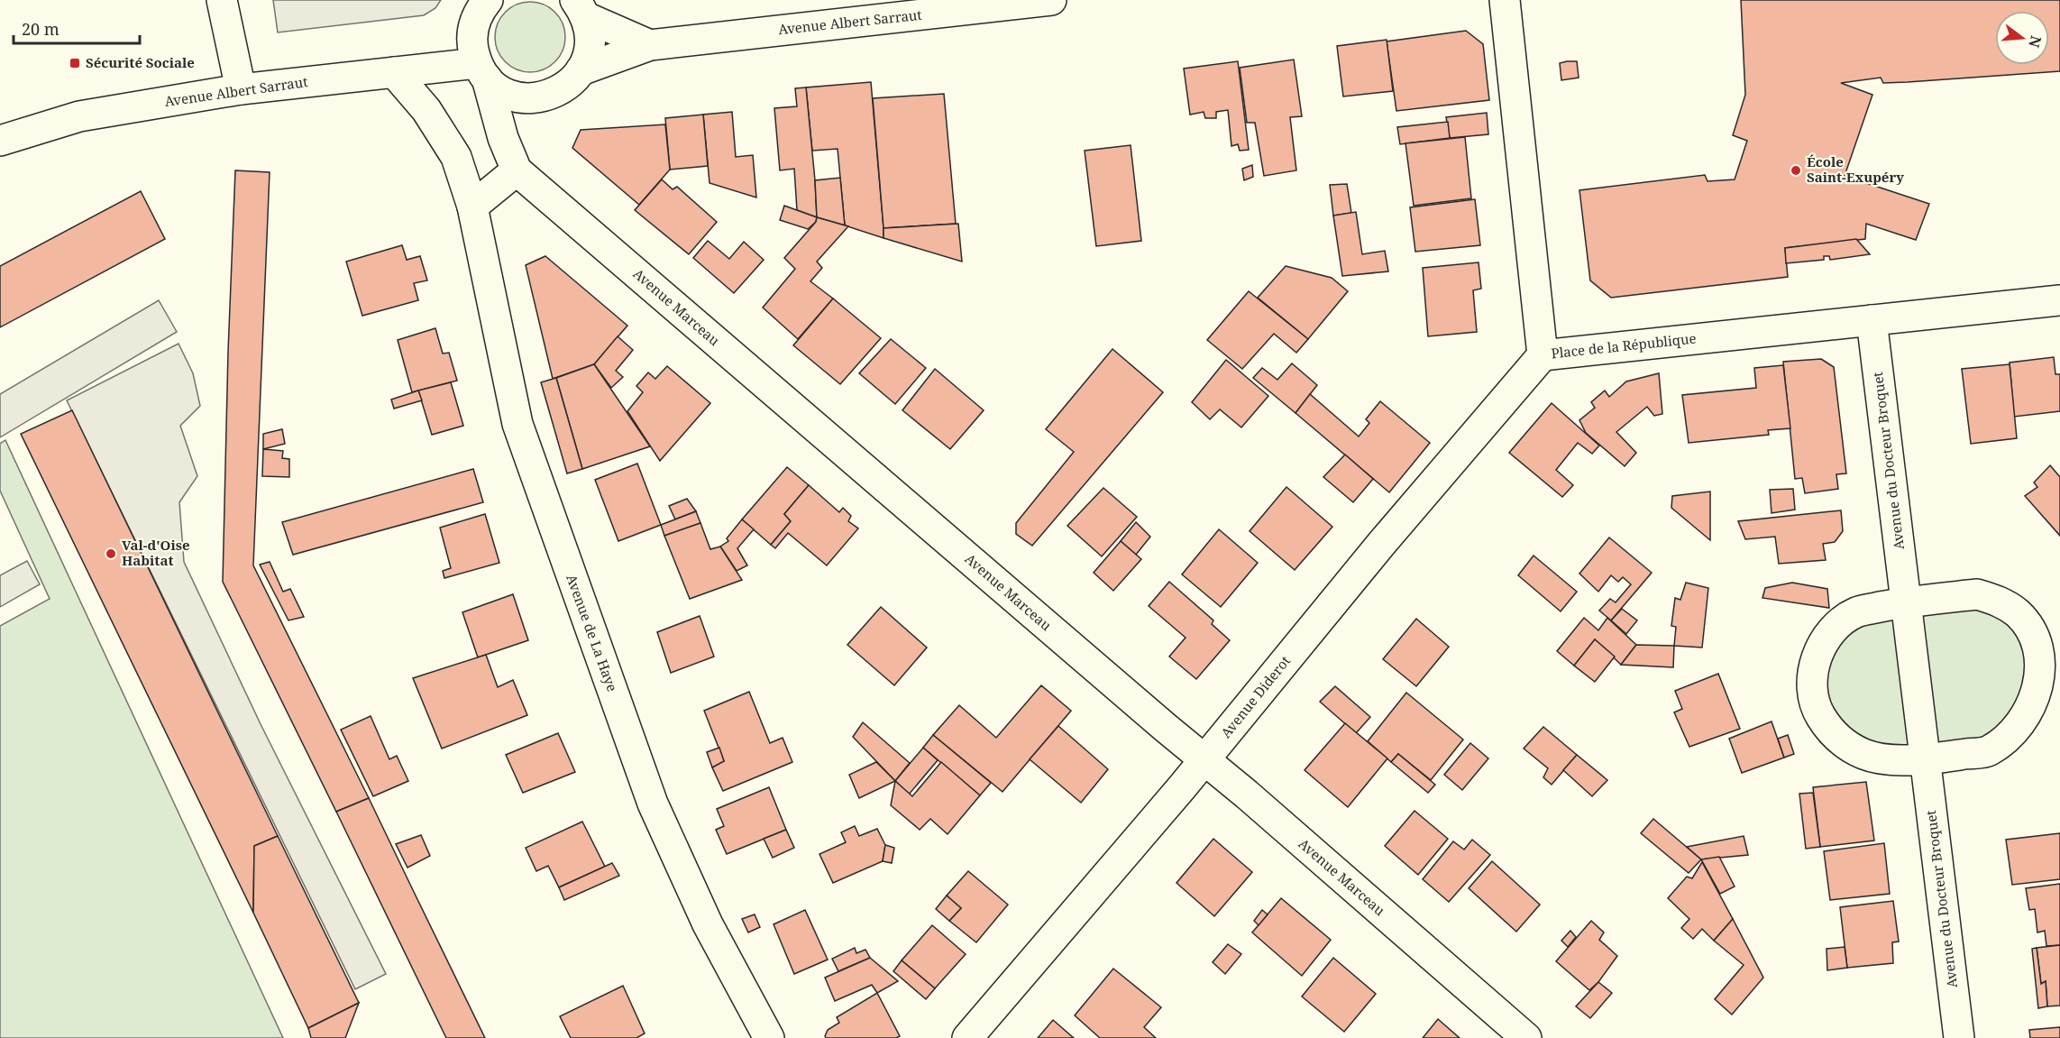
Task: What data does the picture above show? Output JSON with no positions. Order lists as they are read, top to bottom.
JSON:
{
  "streets": {
    "street": [
      "Avenue Albert Sarraut",
      "Avenue Marceau",
      "Place de la République",
      "Avenue du Docteur Broquet",
      "Avenue de La Haye",
      "Avenue Diderot"
    ]
  },
  "crossings": [
    ["Avenue Albert Sarraut", "Avenue Marceau"],
    ["Avenue Albert Sarraut", "Avenue de La Haye"],
    ["Avenue Marceau", "Avenue Diderot"],
    ["Place de la République", "Avenue du Docteur Broquet"],
    ["Place de la République", "Avenue Diderot"]
  ],
  "places": {
    "transit": ["Sécurité Sociale"],
    "other": ["École Saint-Exupéry", "Val-d'Oise Habitat"]
  },
  "scale_bar": "20 m",
  "north": "right"
}
